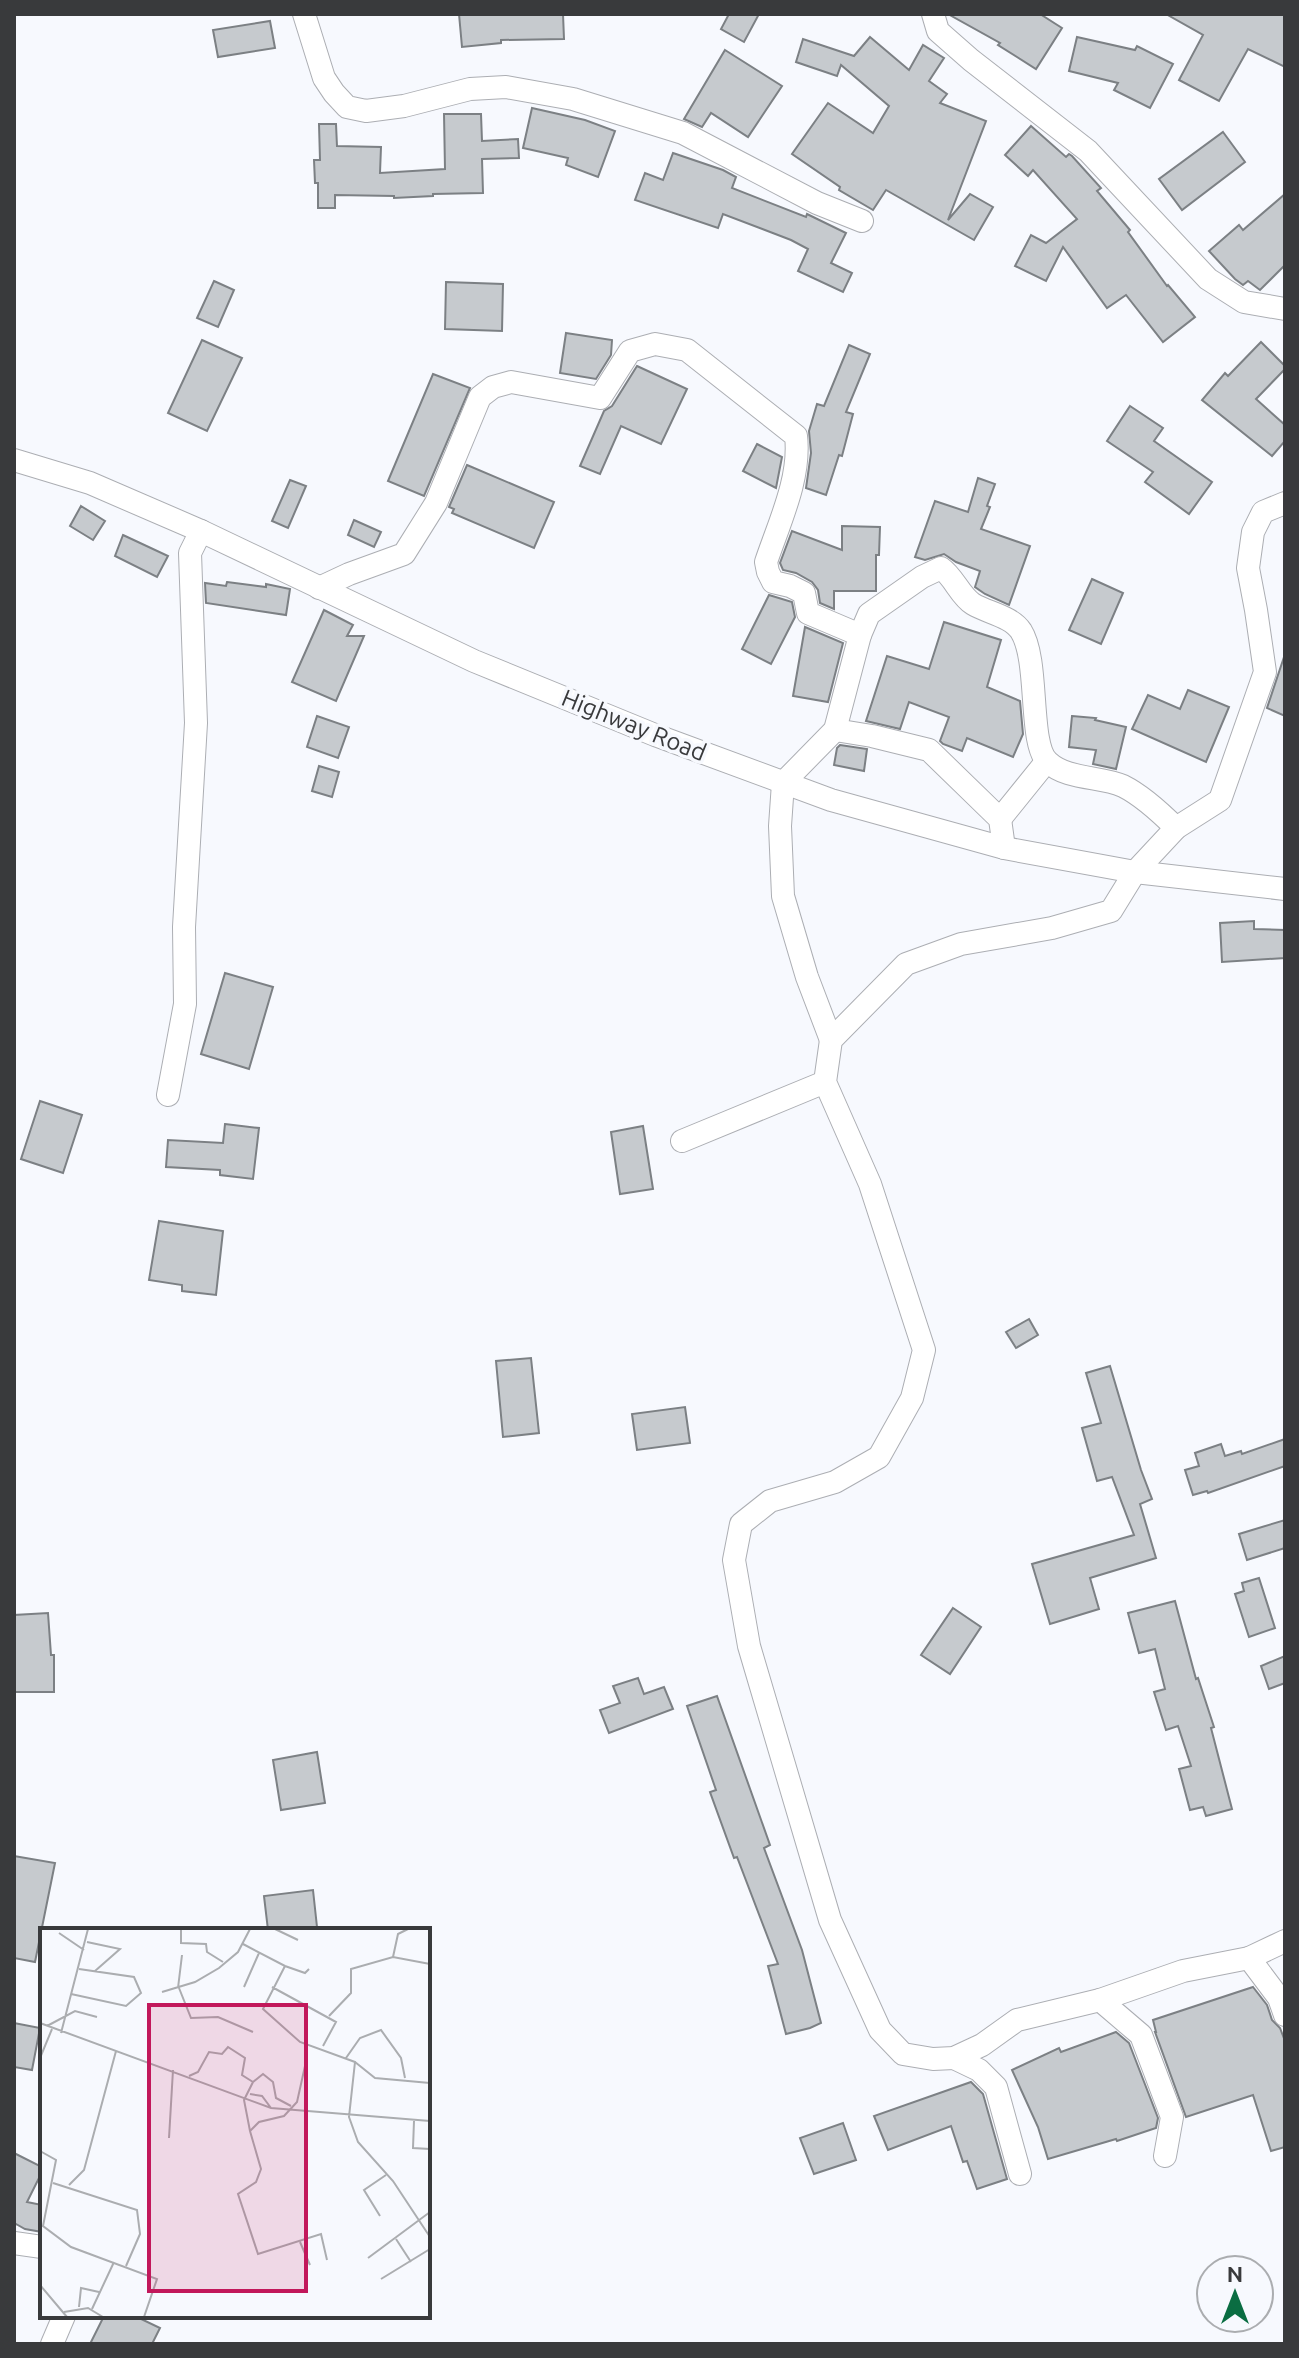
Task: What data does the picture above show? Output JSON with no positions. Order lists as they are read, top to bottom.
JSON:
{
  "streets": {
    "street": ["Highway Road"]
  },
  "north": "top"
}
